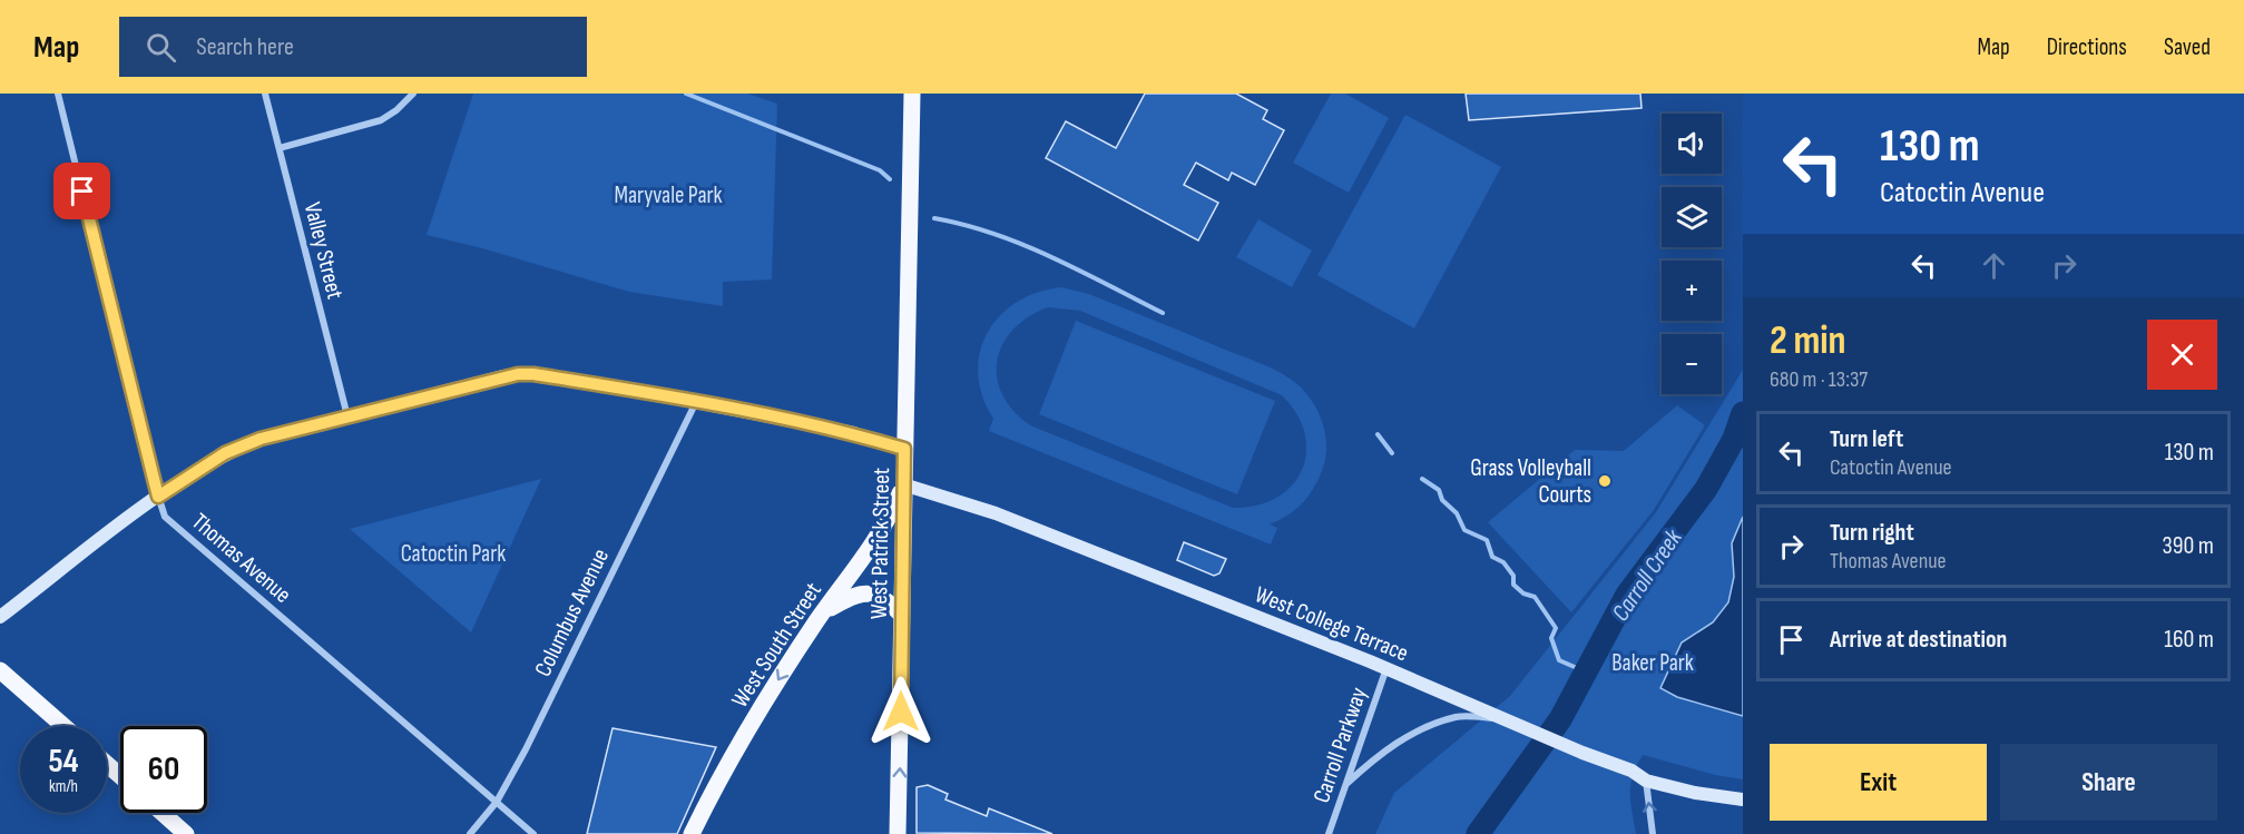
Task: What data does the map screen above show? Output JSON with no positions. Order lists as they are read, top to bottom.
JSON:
{
  "streets": {
    "main road": ["West Patrick Street", "West South Street"],
    "street": [
      "Valley Street",
      "Thomas Avenue",
      "Columbus Avenue",
      "West College Terrace",
      "Carroll Parkway"
    ]
  },
  "crossings": [
    ["West Patrick Street", "West College Terrace"],
    ["West Patrick Street", "West South Street"],
    ["Thomas Avenue", "Columbus Avenue"],
    ["West College Terrace", "West South Street"],
    ["West College Terrace", "Carroll Parkway"]
  ],
  "one_way": ["West South Street"],
  "water": ["Carroll Creek"],
  "parks": ["Maryvale Park", "Catoctin Park", "Baker Park"],
  "places": ["Grass Volleyball Courts"],
  "page": {
    "header": "Map",
    "search": "Search here",
    "nav": ["Map", "Directions", "Saved"],
    "turn": ["130 m", "Catoctin Avenue"],
    "map_buttons": ["+", "−"],
    "heading": ["2 min", "680 m · 13:37"],
    "list": [
      {
        "name": "Turn left",
        "note": "Catoctin Avenue",
        "value": "130 m"
      },
      {
        "name": "Turn right",
        "note": "Thomas Avenue",
        "value": "390 m"
      },
      {
        "name": "Arrive at destination",
        "value": "160 m"
      }
    ],
    "speed": "54 km/h",
    "limit": "60",
    "buttons": ["Exit", "Share"]
  }
}
